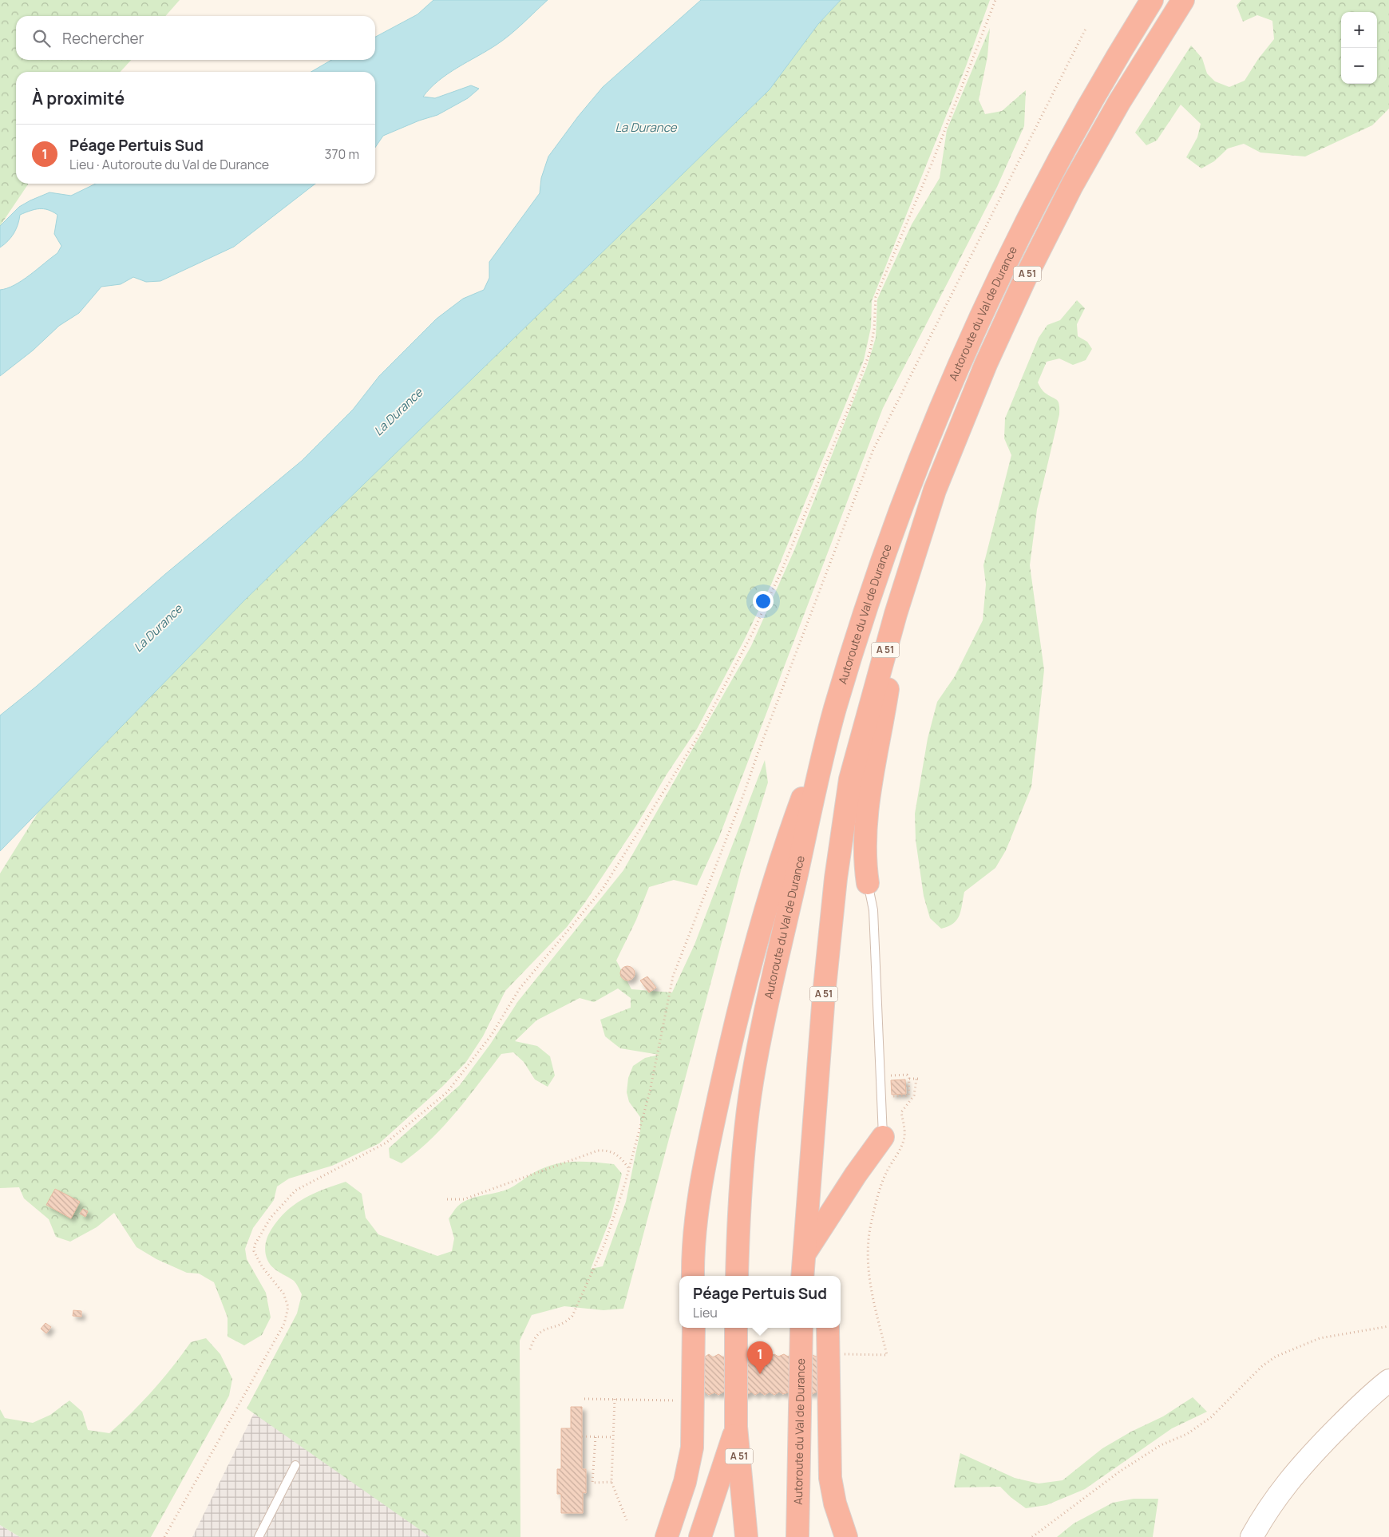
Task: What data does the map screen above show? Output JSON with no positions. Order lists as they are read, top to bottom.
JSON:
{
  "streets": {
    "highway": ["A 51", "Autoroute du Val de Durance"]
  },
  "water": ["La Durance"],
  "page": {
    "map_buttons": ["+", "−"],
    "search": "Rechercher",
    "heading": "À proximité",
    "list": [
      {
        "mark": "1",
        "name": "Péage Pertuis Sud",
        "note": "Lieu · Autoroute du Val de Durance",
        "value": "370 m"
      }
    ],
    "popup": ["Péage Pertuis Sud", "Lieu"],
    "pins": "1"
  }
}
